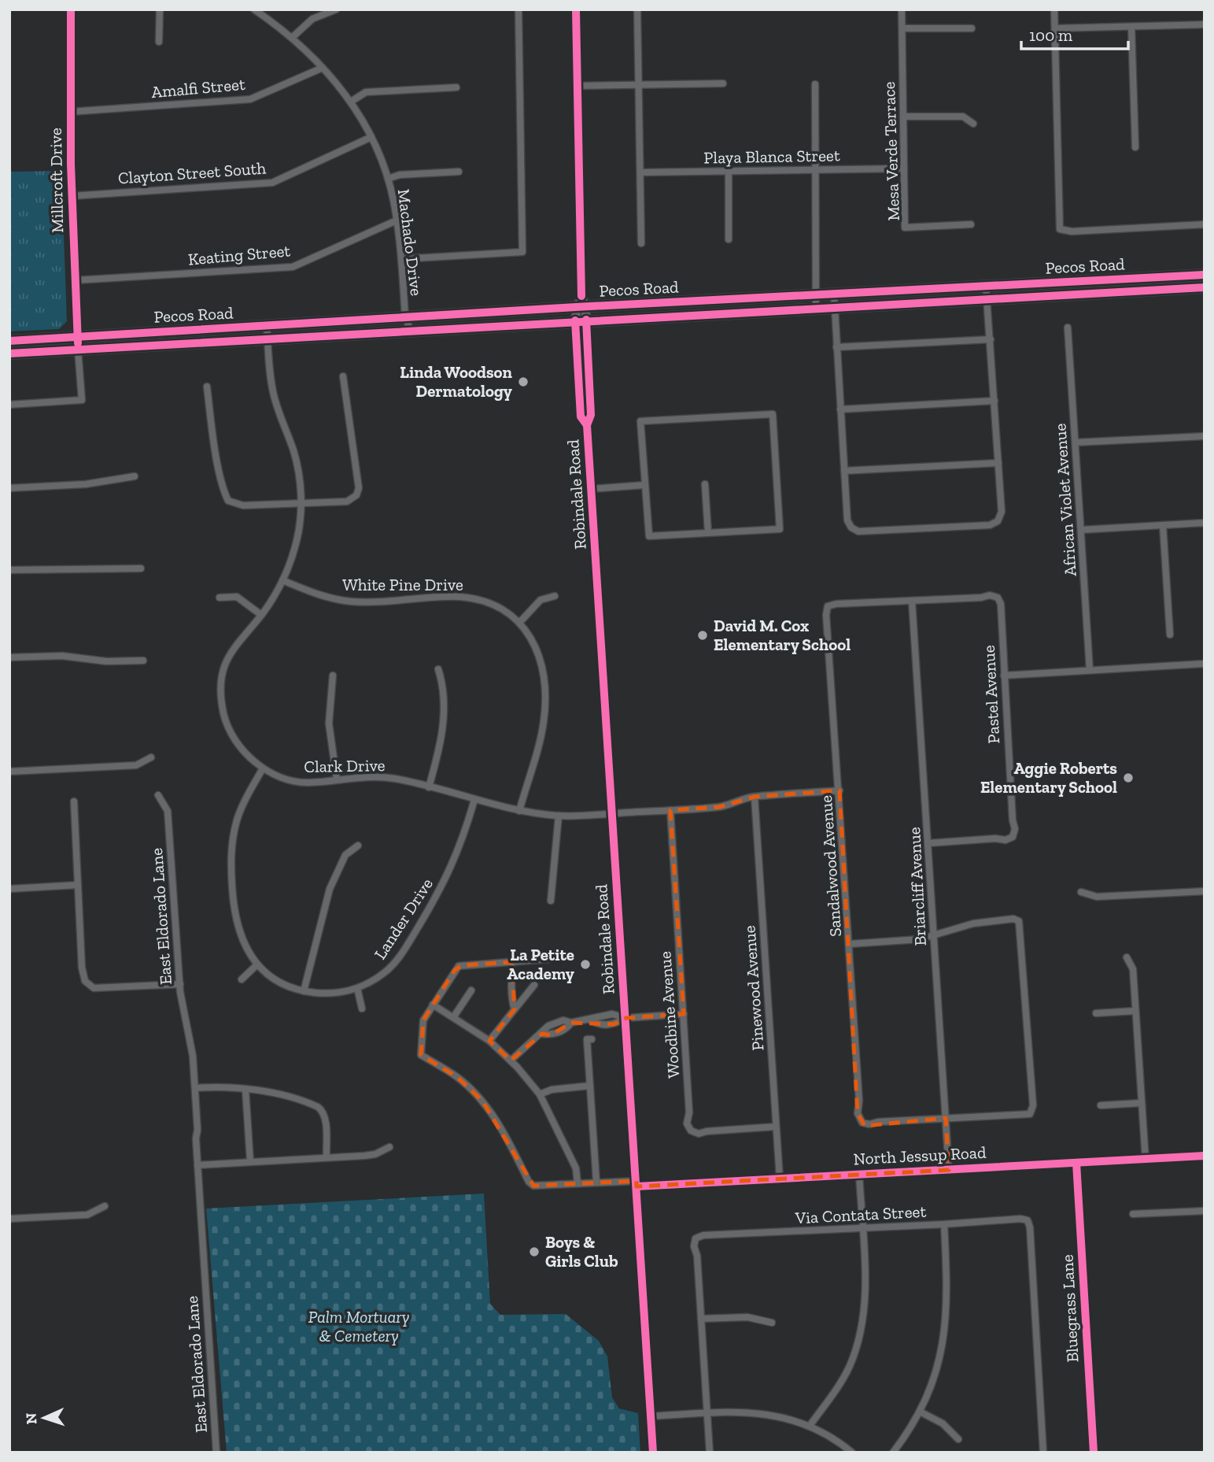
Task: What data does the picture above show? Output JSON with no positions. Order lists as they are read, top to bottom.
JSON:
{
  "streets": {
    "main road": ["Pecos Road"],
    "street": [
      "Amalfi Street",
      "Mesa Verde Terrace",
      "Playa Blanca Street",
      "Clayton Street South",
      "Millcroft Drive",
      "Machado Drive",
      "Keating Street",
      "Robindale Road",
      "African Violet Avenue",
      "White Pine Drive",
      "Pastel Avenue",
      "Clark Drive",
      "Sandalwood Avenue",
      "Briarcliff Avenue",
      "East Eldorado Lane",
      "Lander Drive",
      "Pinewood Avenue",
      "Woodbine Avenue",
      "North Jessup Road",
      "Via Contata Street",
      "Bluegrass Lane"
    ]
  },
  "crossings": [
    ["Amalfi Street", "Millcroft Drive"],
    ["Amalfi Street", "Machado Drive"],
    ["Mesa Verde Terrace", "Playa Blanca Street"],
    ["Clayton Street South", "Millcroft Drive"],
    ["Clayton Street South", "Machado Drive"],
    ["Millcroft Drive", "Keating Street"],
    ["Millcroft Drive", "Pecos Road"],
    ["Machado Drive", "Keating Street"],
    ["Machado Drive", "Pecos Road"],
    ["Pecos Road", "Robindale Road"],
    ["Pecos Road", "Clark Drive"],
    ["Robindale Road", "Clark Drive"],
    ["Robindale Road", "North Jessup Road"],
    ["White Pine Drive", "Clark Drive"],
    ["Pastel Avenue", "Sandalwood Avenue"],
    ["Pastel Avenue", "Briarcliff Avenue"],
    ["Clark Drive", "Sandalwood Avenue"],
    ["Clark Drive", "Lander Drive"],
    ["Clark Drive", "Pinewood Avenue"],
    ["Clark Drive", "Woodbine Avenue"],
    ["Sandalwood Avenue", "Briarcliff Avenue"],
    ["Briarcliff Avenue", "North Jessup Road"],
    ["Pinewood Avenue", "Woodbine Avenue"],
    ["Pinewood Avenue", "North Jessup Road"],
    ["North Jessup Road", "Bluegrass Lane"]
  ],
  "parks": ["Palm Mortuary & Cemetery"],
  "places": [
    "Linda Woodson Dermatology",
    "David M. Cox Elementary School",
    "Aggie Roberts Elementary School",
    "La Petite Academy",
    "Boys & Girls Club"
  ],
  "scale_bar": "100 m",
  "north": "left"
}
